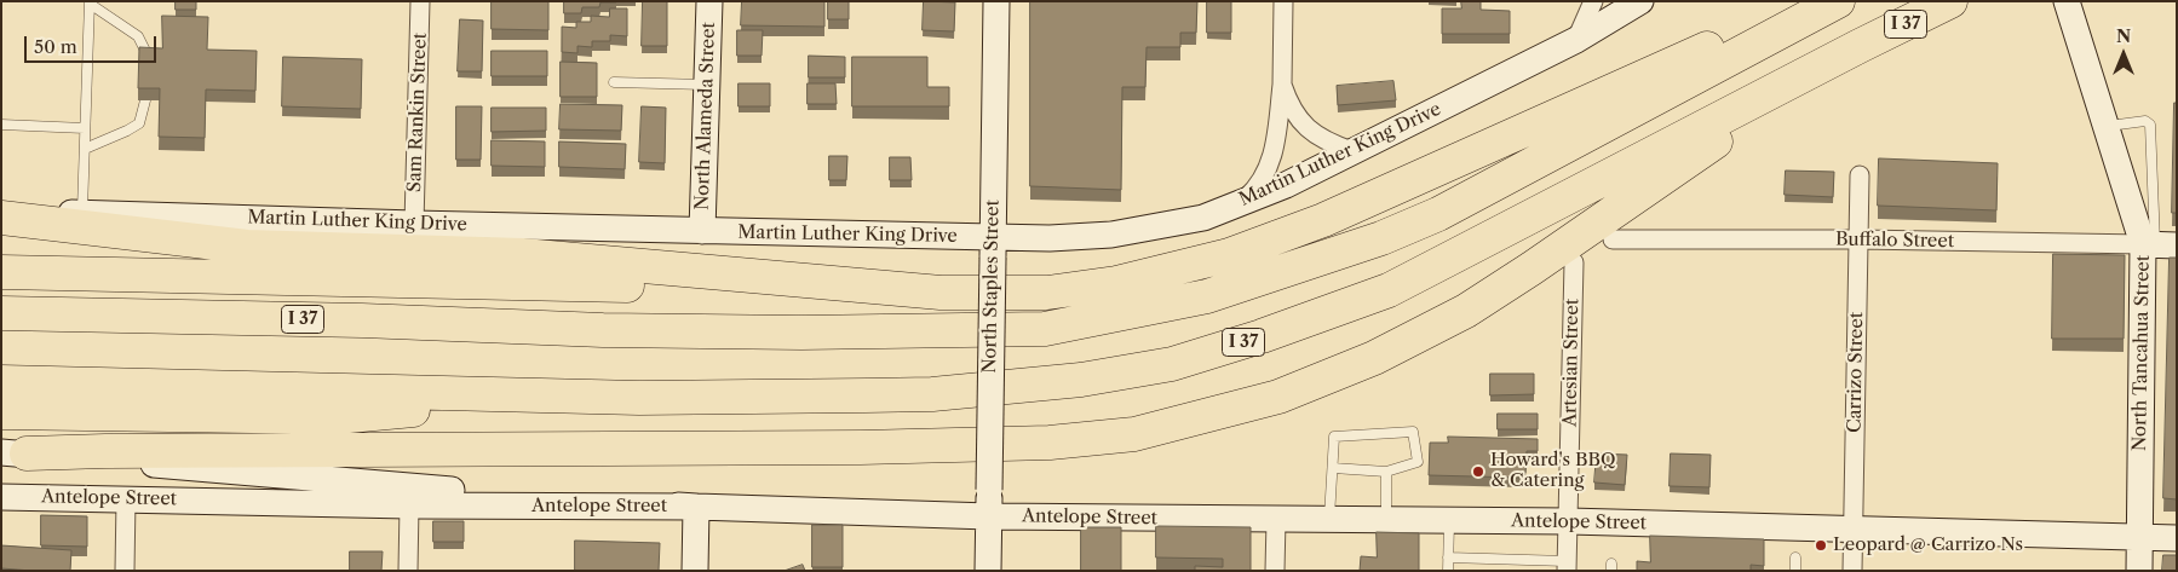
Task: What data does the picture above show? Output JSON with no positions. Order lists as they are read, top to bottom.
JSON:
{
  "streets": {
    "highway": ["I 37"],
    "main road": [
      "North Alameda Street",
      "Martin Luther King Drive",
      "North Staples Street",
      "North Tancahua Street",
      "Antelope Street"
    ],
    "street": [
      "Sam Rankin Street",
      "Buffalo Street",
      "Artesian Street",
      "Carrizo Street"
    ]
  },
  "crossings": [
    ["Sam Rankin Street", "Martin Luther King Drive"],
    ["North Alameda Street", "Martin Luther King Drive"],
    ["Martin Luther King Drive", "North Staples Street"],
    ["Buffalo Street", "North Tancahua Street"],
    ["Buffalo Street", "Carrizo Street"],
    ["North Staples Street", "Antelope Street"],
    ["North Tancahua Street", "Antelope Street"],
    ["Artesian Street", "Antelope Street"],
    ["Carrizo Street", "Antelope Street"]
  ],
  "places": ["Howard's BBQ & Catering", "Leopard @ Carrizo Ns"],
  "scale_bar": "50 m",
  "north": "top"
}
